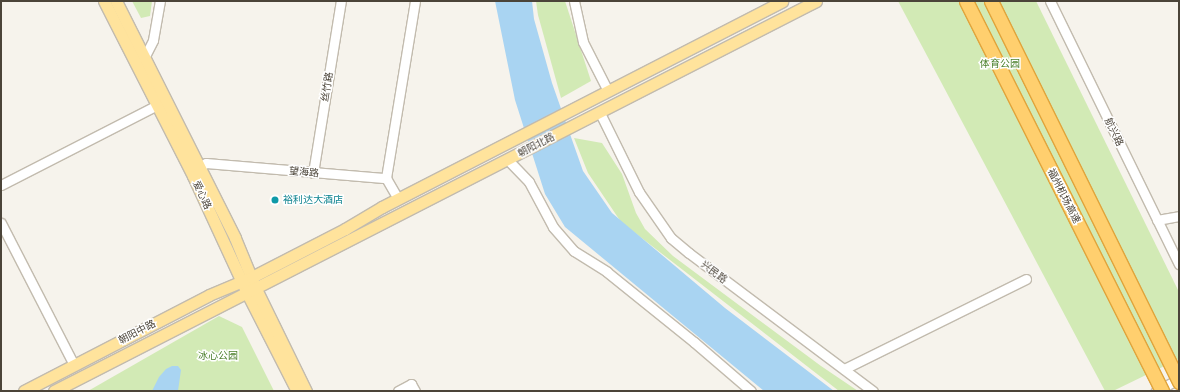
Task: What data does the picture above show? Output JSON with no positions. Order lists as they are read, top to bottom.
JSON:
{
  "streets": {
    "highway": ["福州机场高速"],
    "main road": ["朝阳北路", "爱心路", "朝阳中路"],
    "street": [
      "丝竹路",
      "航兴路",
      "望海路",
      "兴民路"
    ]
  },
  "crossings": [
    ["丝竹路", "望海路"],
    ["朝阳北路", "爱心路"],
    ["朝阳北路", "兴民路"],
    ["朝阳北路", "朝阳中路"],
    ["望海路", "爱心路"],
    ["爱心路", "朝阳中路"]
  ],
  "parks": ["体育公园", "冰心公园"],
  "places": ["裕利达大酒店"]
}
